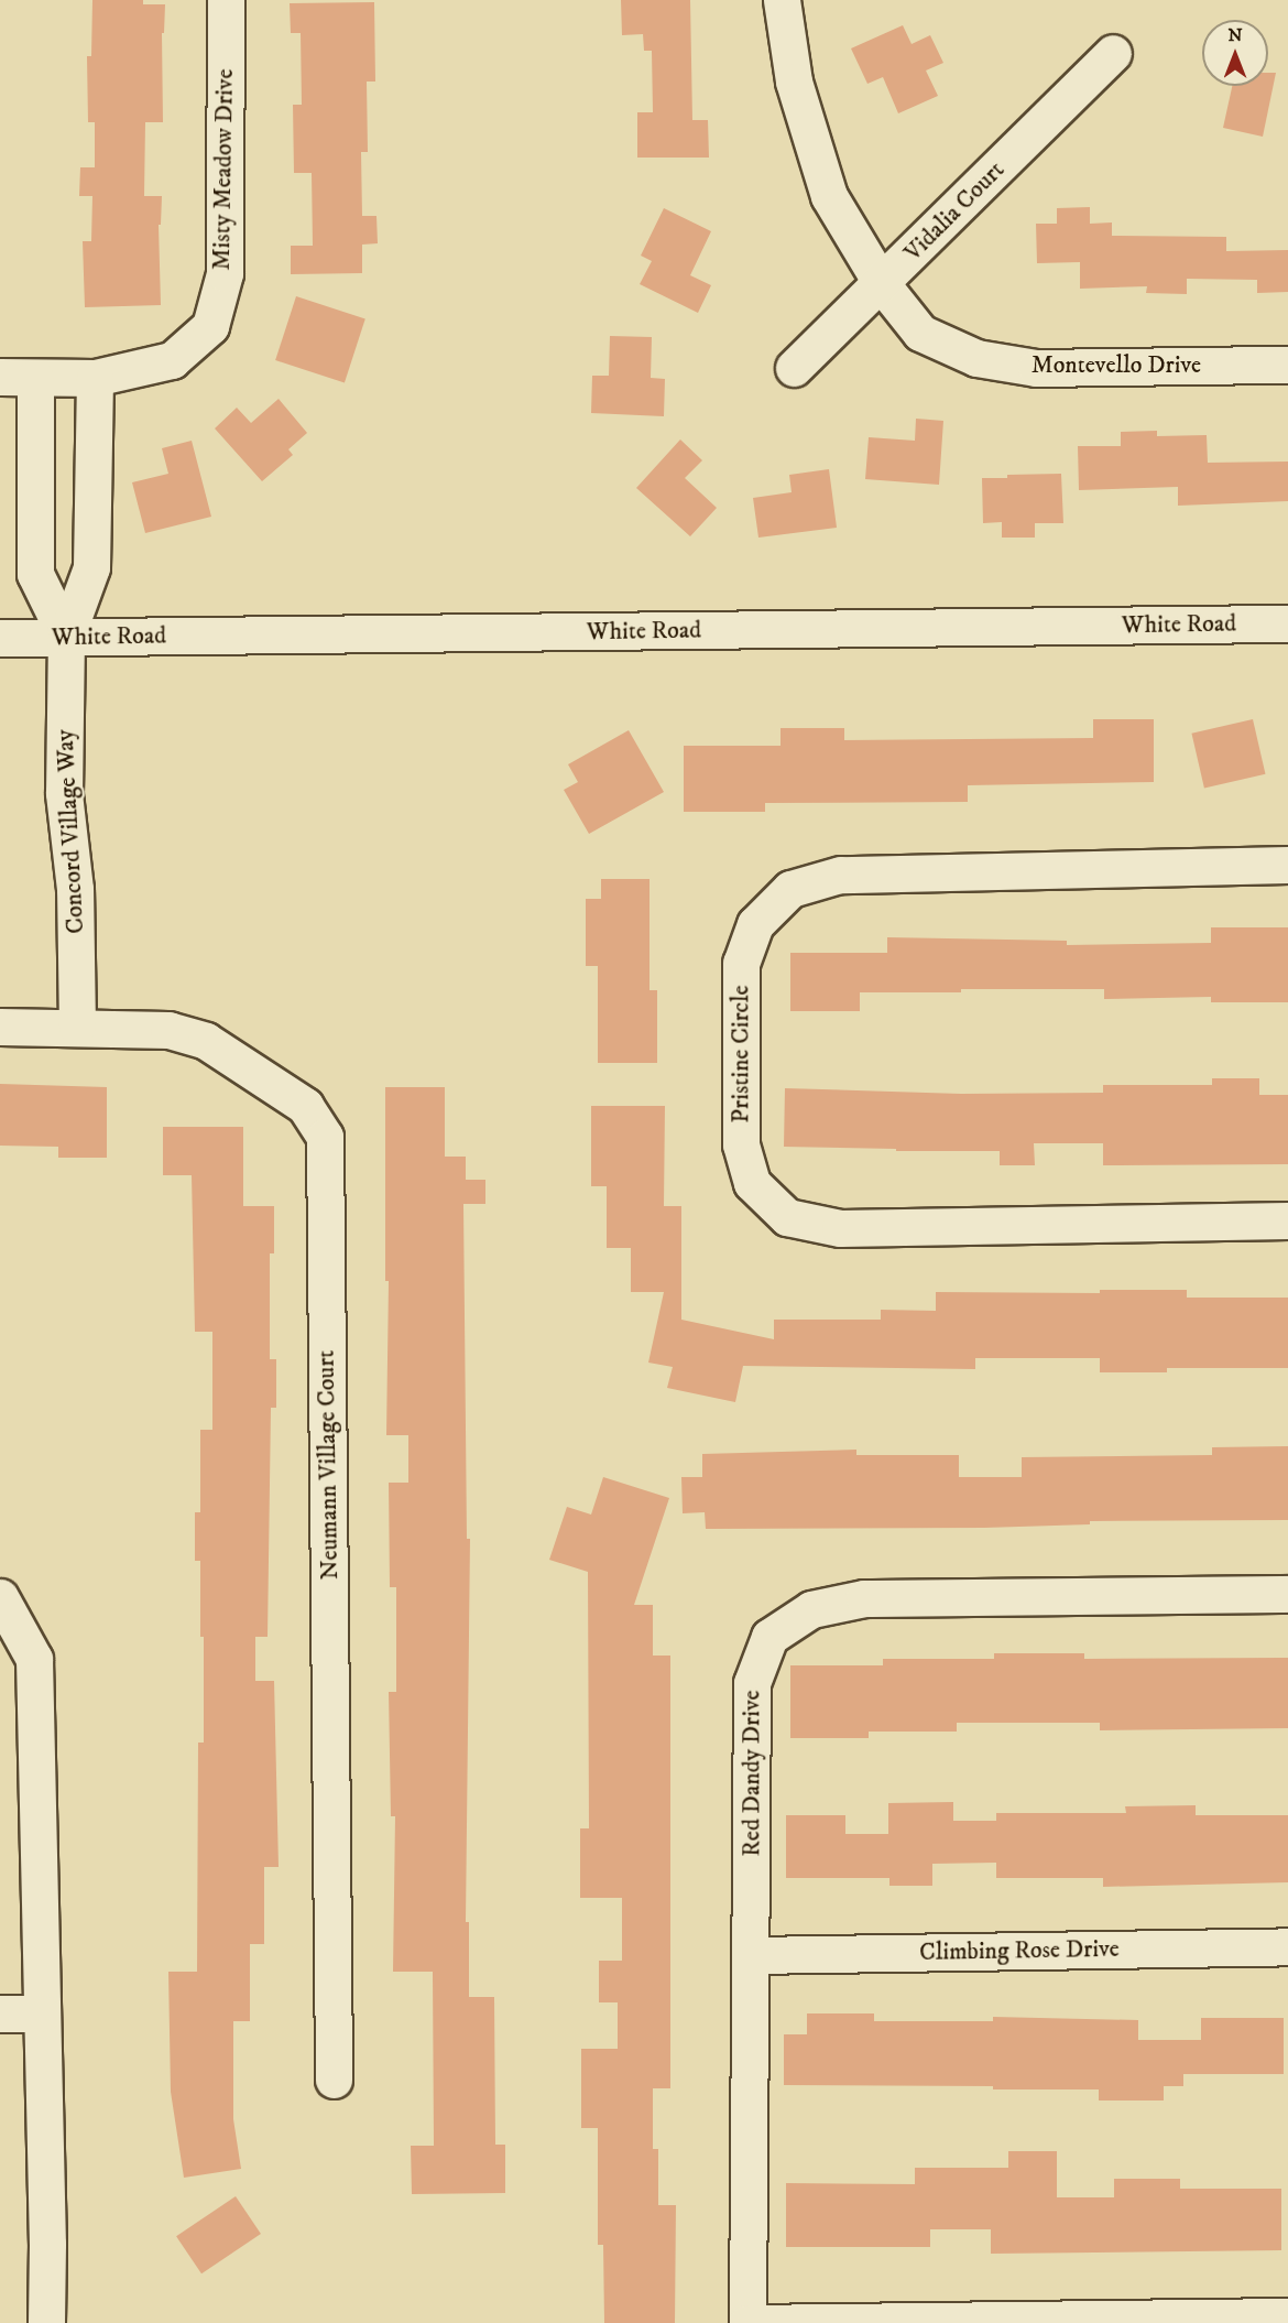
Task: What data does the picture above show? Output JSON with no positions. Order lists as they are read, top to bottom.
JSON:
{
  "streets": {
    "street": [
      "Misty Meadow Drive",
      "Vidalia Court",
      "Montevello Drive",
      "White Road",
      "Concord Village Way",
      "Pristine Circle",
      "Neumann Village Court",
      "Red Dandy Drive",
      "Climbing Rose Drive"
    ]
  },
  "crossings": [
    ["Misty Meadow Drive", "White Road"],
    ["Misty Meadow Drive", "Concord Village Way"],
    ["Vidalia Court", "Montevello Drive"],
    ["White Road", "Concord Village Way"],
    ["Concord Village Way", "Neumann Village Court"],
    ["Red Dandy Drive", "Climbing Rose Drive"]
  ],
  "north": "top"
}
